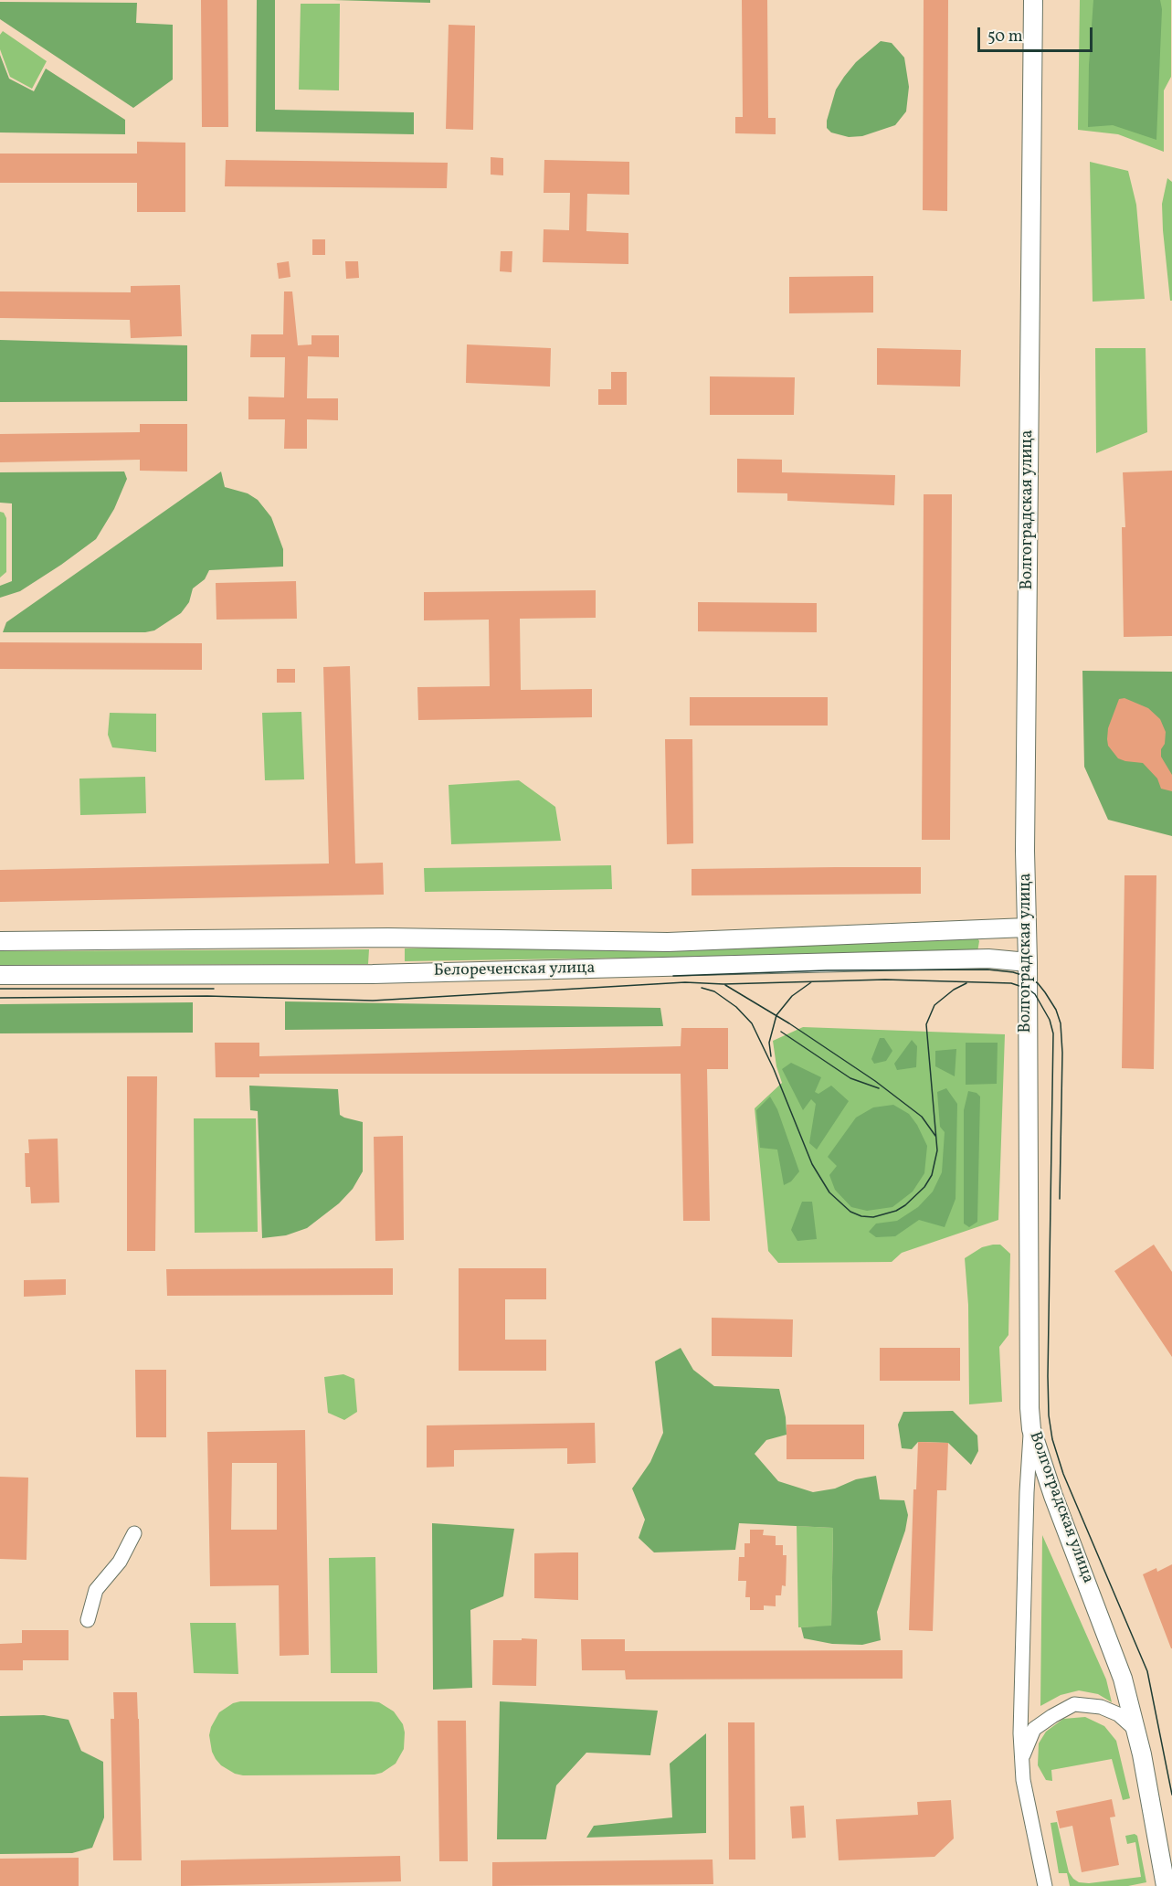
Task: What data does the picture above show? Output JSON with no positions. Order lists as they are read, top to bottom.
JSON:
{
  "streets": {
    "street": ["Волгоградская улица", "Белореченская улица"]
  },
  "crossings": [
    ["Волгоградская улица", "Белореченская улица"]
  ],
  "scale_bar": "50 m"
}
